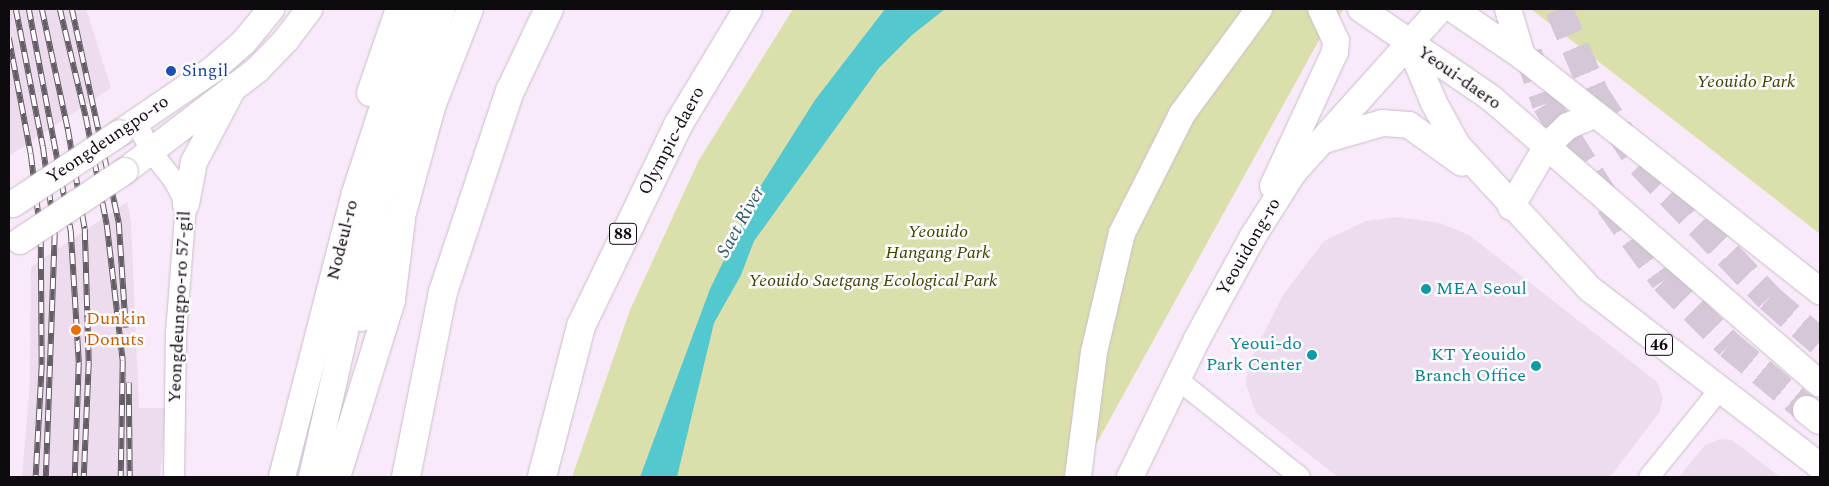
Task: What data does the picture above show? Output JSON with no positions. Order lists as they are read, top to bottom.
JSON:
{
  "streets": {
    "highway": ["Olympic-daero", "88"],
    "main road": [
      "Yeoui-daero",
      "Yeongdeungpo-ro",
      "Nodeul-ro",
      "Yeouidong-ro",
      "46"
    ],
    "street": ["Yeongdeungpo-ro 57-gil"]
  },
  "crossings": [
    ["Yeoui-daero", "Yeouidong-ro"],
    ["Yeongdeungpo-ro", "Yeongdeungpo-ro 57-gil"]
  ],
  "water": ["Saet River"],
  "parks": ["Yeouido Park", "Yeouido Hangang Park", "Yeouido Saetgang Ecological Park"],
  "places": [
    "Singil",
    "MEA Seoul",
    "Dunkin Donuts",
    "Yeoui-do Park Center",
    "KT Yeouido Branch Office"
  ]
}
